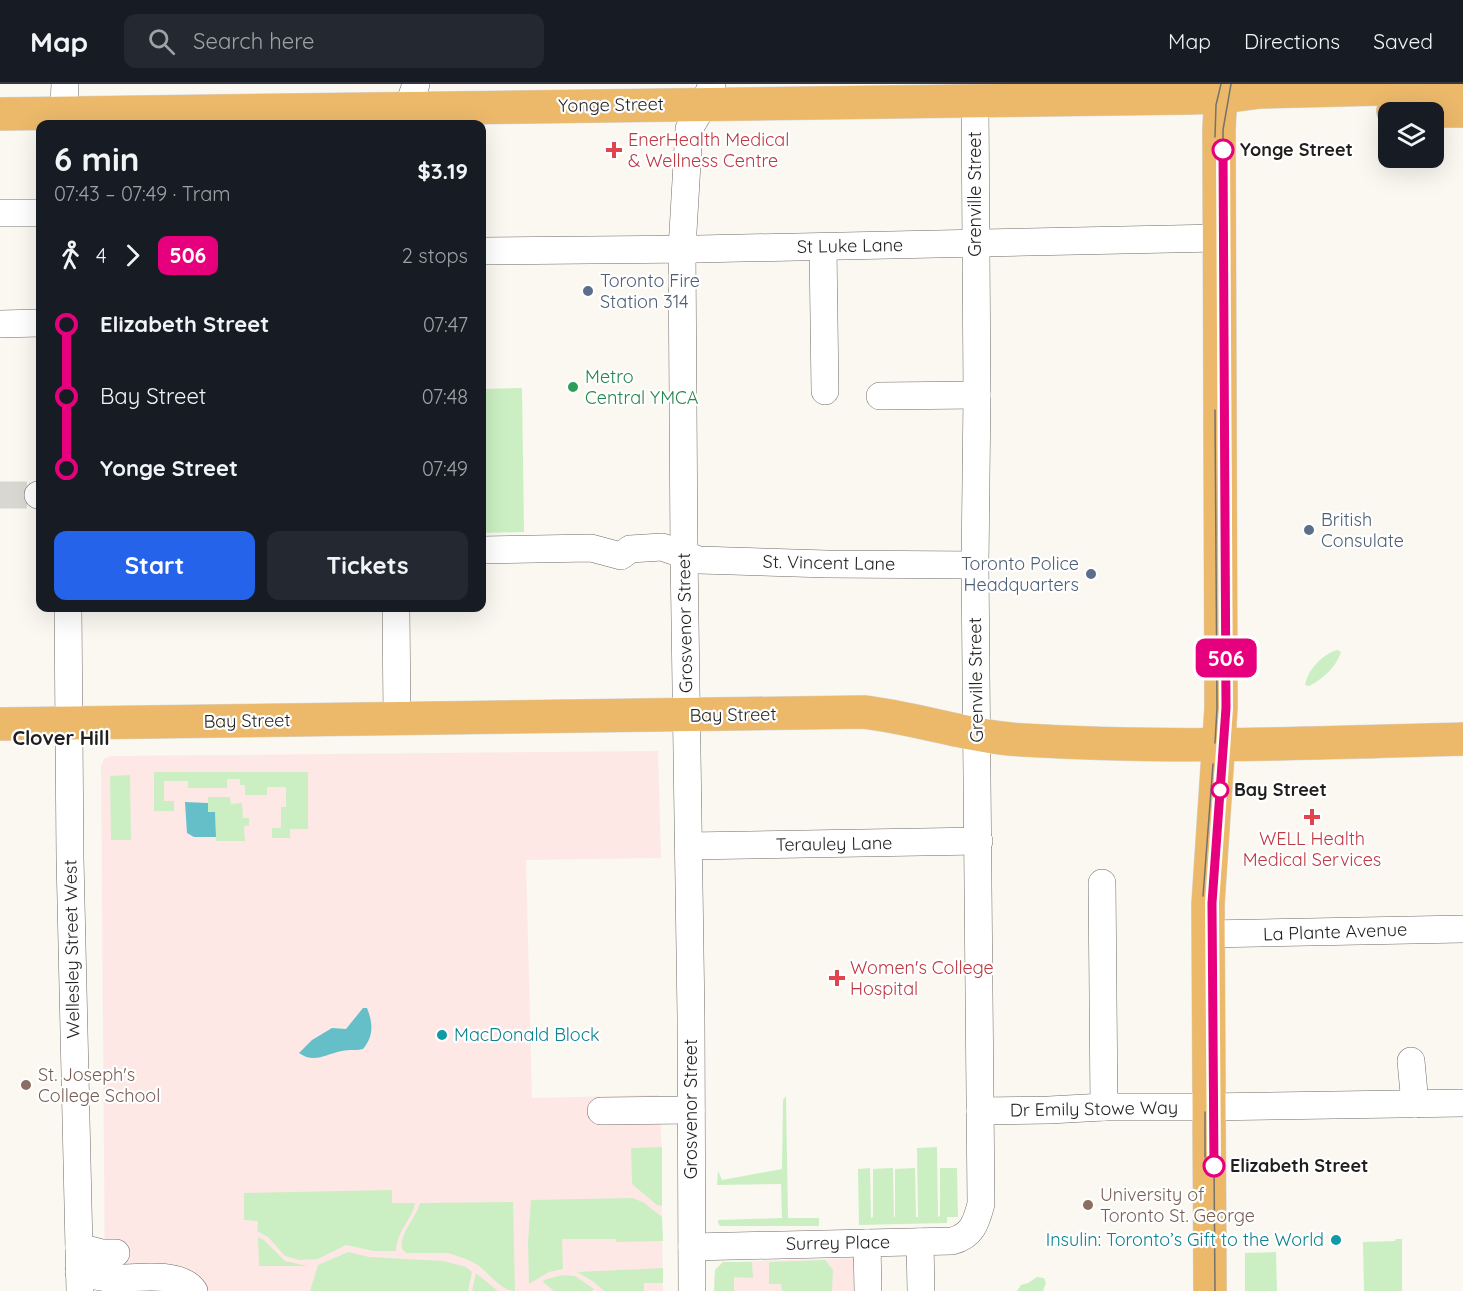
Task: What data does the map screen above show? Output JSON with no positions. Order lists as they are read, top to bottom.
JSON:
{
  "streets": {
    "main road": ["Yonge Street", "Bay Street"],
    "street": [
      "Grenville Street",
      "St Luke Lane",
      "St. Vincent Lane",
      "Grosvenor Street",
      "Terauley Lane",
      "La Plante Avenue",
      "Wellesley Street West",
      "Dr Emily Stowe Way",
      "Surrey Place"
    ]
  },
  "crossings": [
    ["Yonge Street", "Grenville Street"],
    ["Yonge Street", "Grosvenor Street"],
    ["Grenville Street", "St Luke Lane"],
    ["Grenville Street", "St. Vincent Lane"],
    ["Grenville Street", "Bay Street"],
    ["Grenville Street", "Terauley Lane"],
    ["Grenville Street", "Dr Emily Stowe Way"],
    ["Grenville Street", "Surrey Place"],
    ["St Luke Lane", "Grosvenor Street"],
    ["St. Vincent Lane", "Grosvenor Street"],
    ["Grosvenor Street", "Bay Street"],
    ["Grosvenor Street", "Terauley Lane"],
    ["Grosvenor Street", "Surrey Place"],
    ["Bay Street", "Wellesley Street West"]
  ],
  "districts": ["Clover Hill"],
  "places": {
    "health": ["EnerHealth Medical & Wellness Centre", "WELL Health Medical Services", "Women's College Hospital"],
    "other": [
      "Yonge Street",
      "Toronto Fire Station 314",
      "Metro Central YMCA",
      "British Consulate",
      "Toronto Police Headquarters",
      "Bay Street",
      "MacDonald Block",
      "St. Joseph's College School",
      "Elizabeth Street",
      "University of Toronto St. George",
      "Insulin: Toronto’s Gift to the World"
    ]
  },
  "lines": ["tram line 506"],
  "page": {
    "header": "Map",
    "search": "Search here",
    "nav": ["Map", "Directions", "Saved"],
    "on_map": "506",
    "heading": ["6 min", "07:43 – 07:49 · Tram", "$3.19"],
    "legs": ["4", "506", "2 stops"],
    "list": [
      {
        "name": "Elizabeth Street",
        "value": "07:47"
      },
      {
        "name": "Bay Street",
        "value": "07:48"
      },
      {
        "name": "Yonge Street",
        "value": "07:49"
      }
    ],
    "buttons": ["Start", "Tickets"]
  }
}
